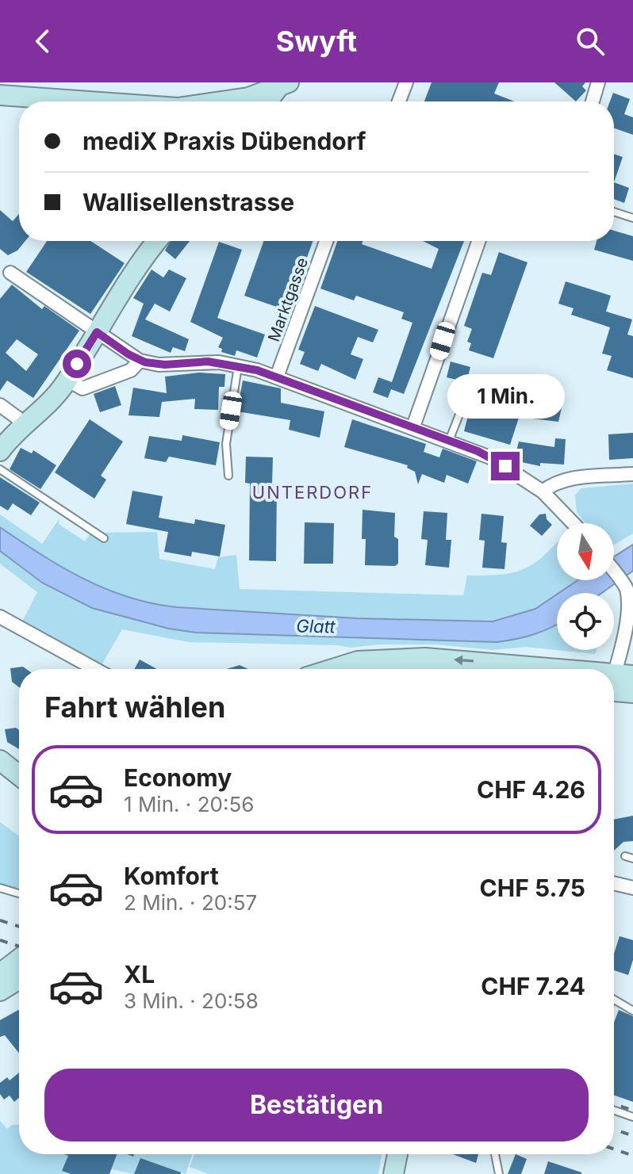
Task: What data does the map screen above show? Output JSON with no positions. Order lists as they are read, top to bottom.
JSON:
{
  "streets": {
    "street": ["Marktgasse"]
  },
  "districts": ["UNTERDORF"],
  "water": ["Glatt"],
  "north": "bottom",
  "page": {
    "header": "Swyft",
    "banner": ["mediX Praxis Dübendorf", "Wallisellenstrasse"],
    "bubble": "1 Min.",
    "heading": "Fahrt wählen",
    "list": [
      {
        "name": "Economy",
        "note": "1 Min. · 20:56",
        "value": "CHF 4.26"
      },
      {
        "name": "Komfort",
        "note": "2 Min. · 20:57",
        "value": "CHF 5.75"
      },
      {
        "name": "XL",
        "note": "3 Min. · 20:58",
        "value": "CHF 7.24"
      }
    ],
    "buttons": "Bestätigen"
  }
}
